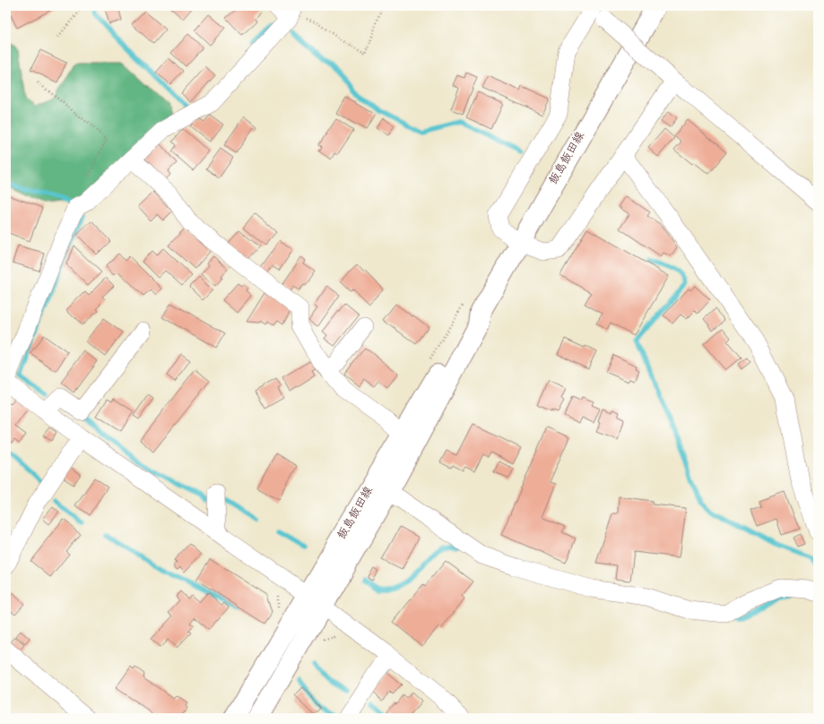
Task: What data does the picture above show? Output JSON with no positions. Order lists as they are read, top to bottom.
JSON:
{
  "streets": {
    "main road": ["飯島飯田線"]
  }
}
